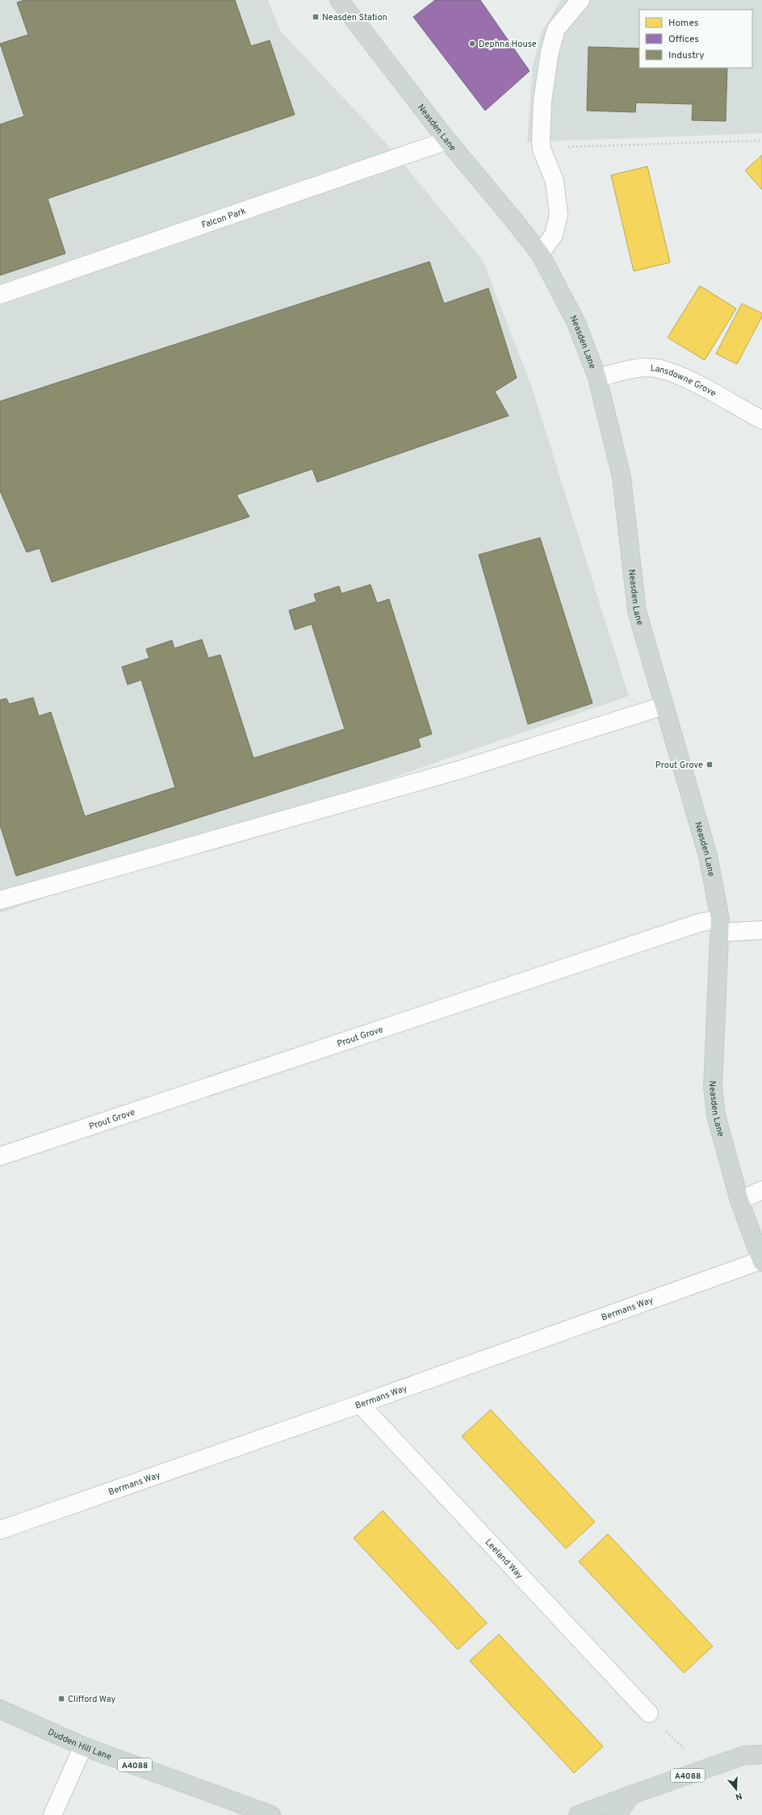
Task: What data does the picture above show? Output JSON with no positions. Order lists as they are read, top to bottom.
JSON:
{
  "streets": {
    "main road": ["Neasden Lane", "Dudden Hill Lane", "A4088"],
    "street": [
      "Falcon Park",
      "Lansdowne Grove",
      "Prout Grove",
      "Bermans Way",
      "Leeland Way"
    ]
  },
  "crossings": [
    ["Neasden Lane", "Falcon Park"],
    ["Neasden Lane", "Lansdowne Grove"],
    ["Neasden Lane", "Prout Grove"],
    ["Neasden Lane", "Bermans Way"],
    ["Bermans Way", "Leeland Way"]
  ],
  "places": {
    "transit": ["Neasden Station", "Prout Grove", "Clifford Way"],
    "other": ["Dephna House"]
  },
  "legend": ["Homes", "Offices", "Industry"],
  "north": "bottom"
}
